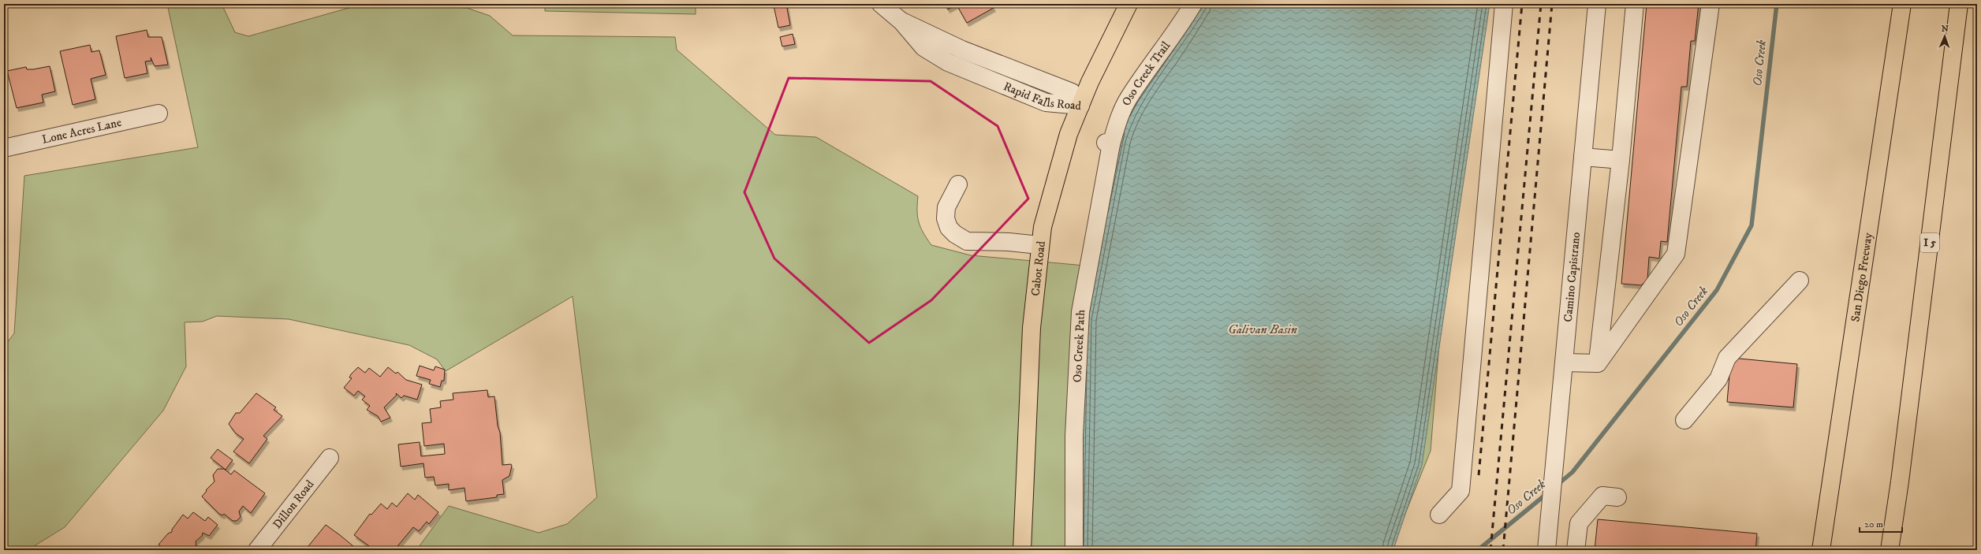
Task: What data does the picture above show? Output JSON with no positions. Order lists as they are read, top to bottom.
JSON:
{
  "streets": {
    "main road": ["I 5", "Cabot Road", "San Diego Freeway"],
    "street": [
      "Oso Creek Trail",
      "Rapid Falls Road",
      "Lone Acres Lane",
      "Camino Capistrano",
      "Oso Creek Path",
      "Dillon Road"
    ]
  },
  "crossings": [
    ["Oso Creek Trail", "Oso Creek Path"],
    ["Rapid Falls Road", "Cabot Road"]
  ],
  "water": ["Oso Creek", "Galivan Basin"],
  "scale_bar": "20 m",
  "north": "top"
}
